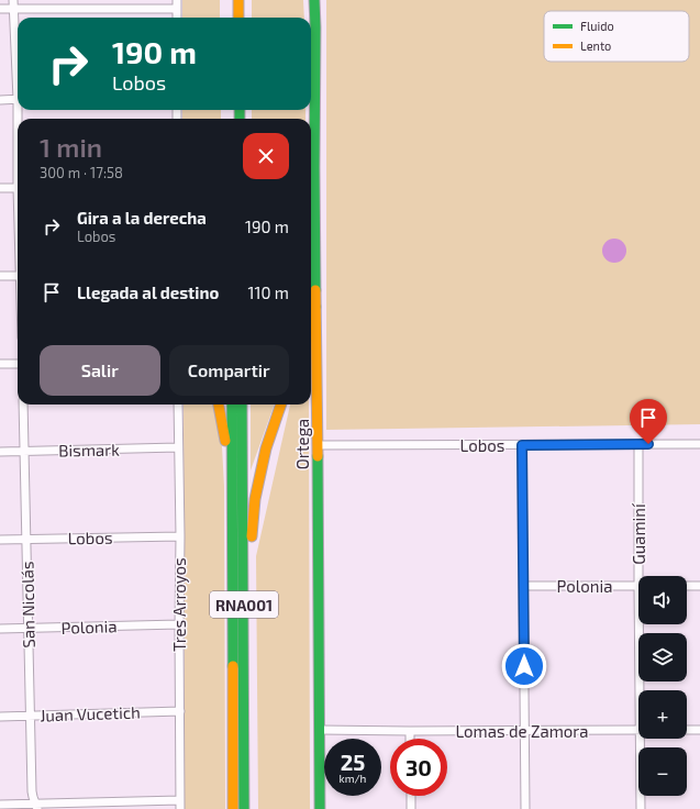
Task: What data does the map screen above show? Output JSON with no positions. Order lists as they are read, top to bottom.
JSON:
{
  "streets": {
    "main road": ["Ortega", "RNA001"],
    "street": [
      "Lobos",
      "Bismark",
      "Guaminí",
      "Polonia",
      "San Nicolás",
      "Tres Arroyos",
      "Juan Vucetich",
      "Lomas de Zamora"
    ]
  },
  "crossings": [
    ["Ortega", "Lobos"],
    ["Ortega", "Lomas de Zamora"],
    ["Lobos", "Guaminí"],
    ["Lobos", "San Nicolás"],
    ["Lobos", "Tres Arroyos"],
    ["Bismark", "San Nicolás"],
    ["Bismark", "Tres Arroyos"],
    ["Polonia", "San Nicolás"],
    ["Polonia", "Tres Arroyos"],
    ["San Nicolás", "Juan Vucetich"],
    ["Tres Arroyos", "Juan Vucetich"]
  ],
  "legend": ["Fluido", "Lento"],
  "page": {
    "turn": ["190 m", "Lobos"],
    "heading": ["1 min", "300 m · 17:58"],
    "list": [
      {
        "name": "Gira a la derecha",
        "note": "Lobos",
        "value": "190 m"
      },
      {
        "name": "Llegada al destino",
        "value": "110 m"
      }
    ],
    "buttons": ["Salir", "Compartir"],
    "map_buttons": ["+", "−"],
    "speed": "25 km/h",
    "limit": "30"
  }
}
